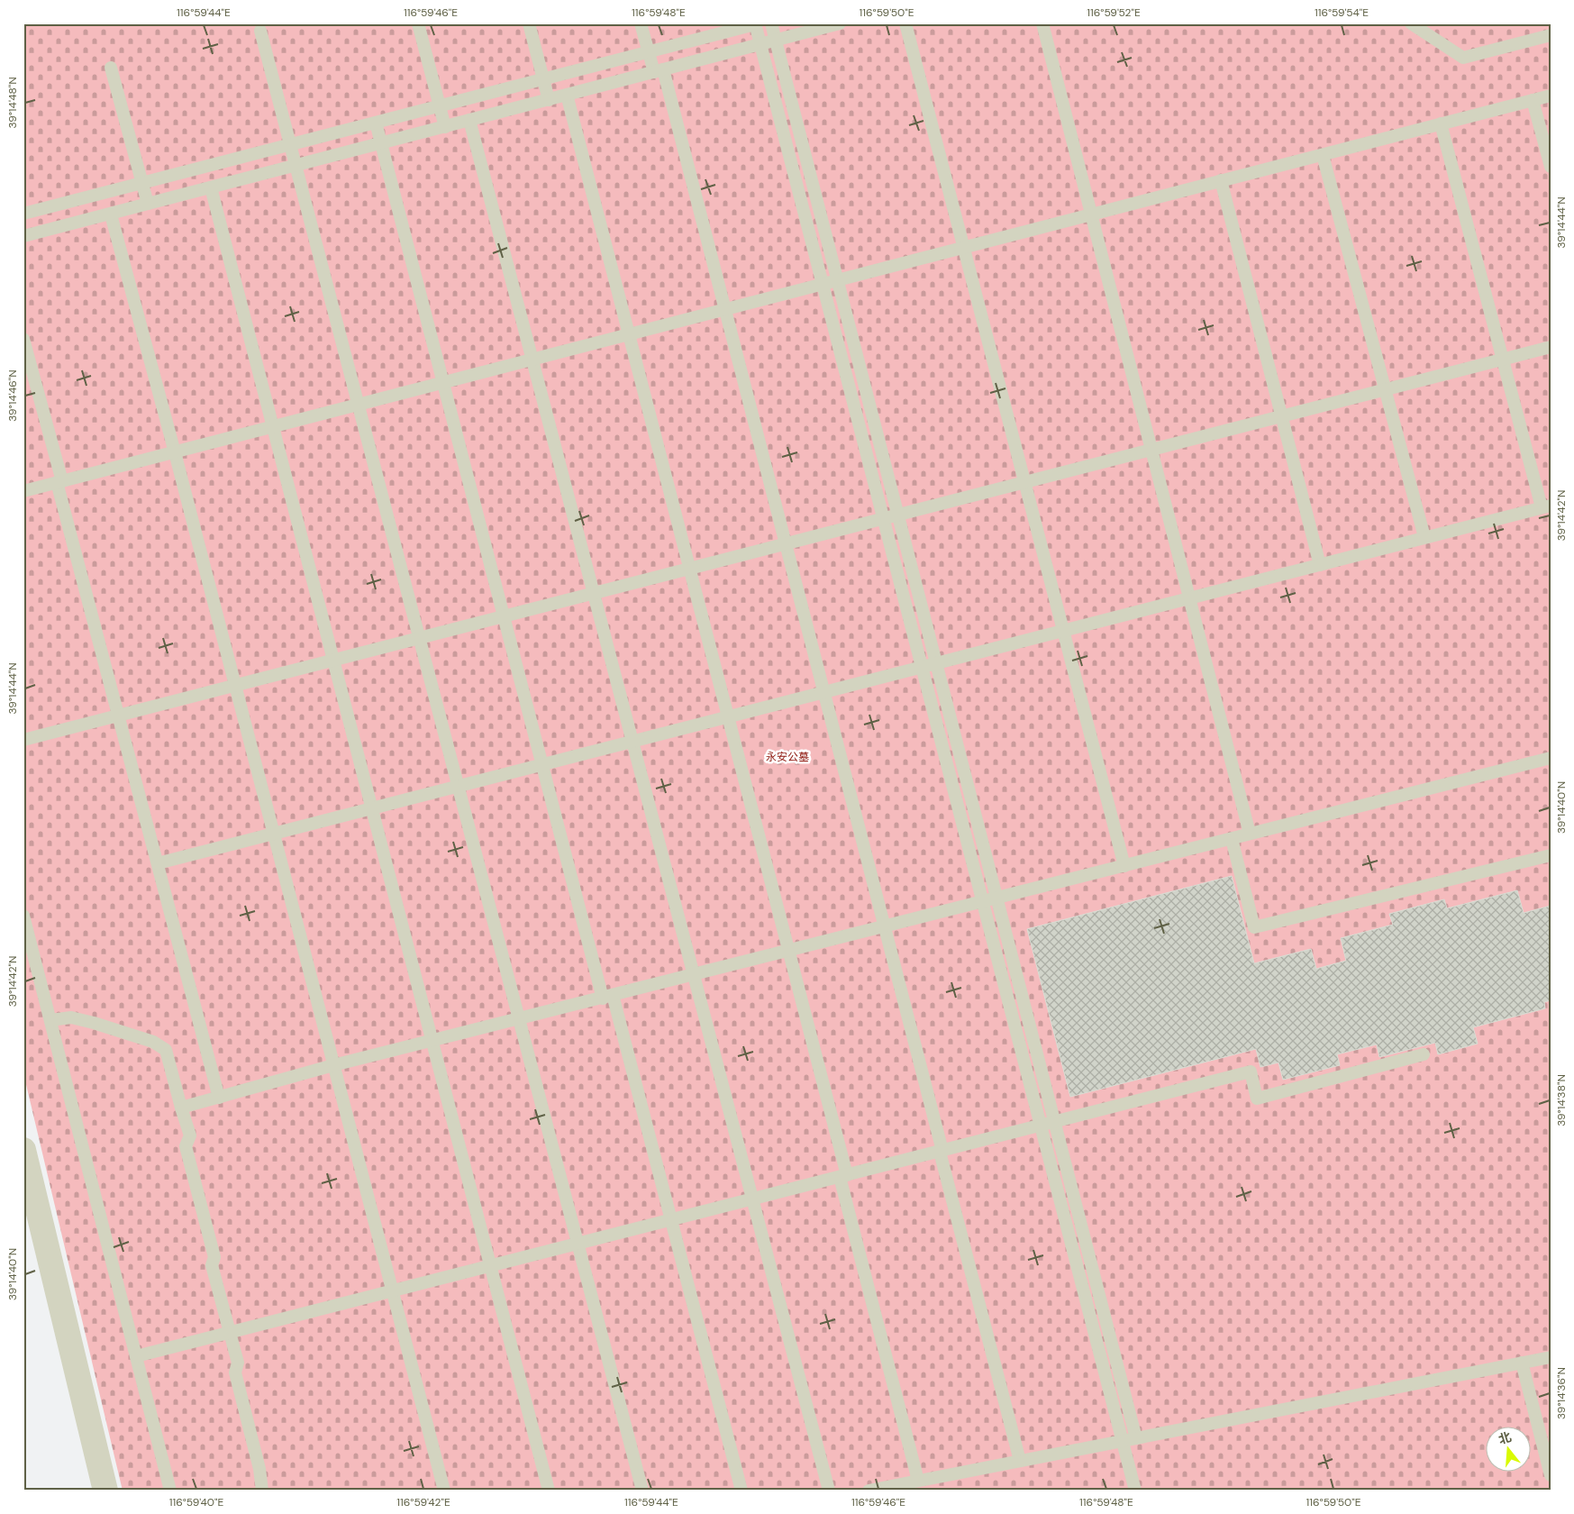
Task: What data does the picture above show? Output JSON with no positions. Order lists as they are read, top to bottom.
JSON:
{
  "parks": ["永安公墓"],
  "north": "top",
  "coordinates": [
    "116°59'44\"E",
    "116°59'46\"E",
    "116°59'48\"E",
    "116°59'50\"E",
    "116°59'52\"E",
    "116°59'54\"E",
    "39°14'48\"N",
    "39°14'44\"N",
    "39°14'46\"N",
    "39°14'42\"N",
    "39°14'40\"N",
    "39°14'38\"N",
    "39°14'36\"N",
    "116°59'40\"E",
    "116°59'42\"E"
  ]
}
